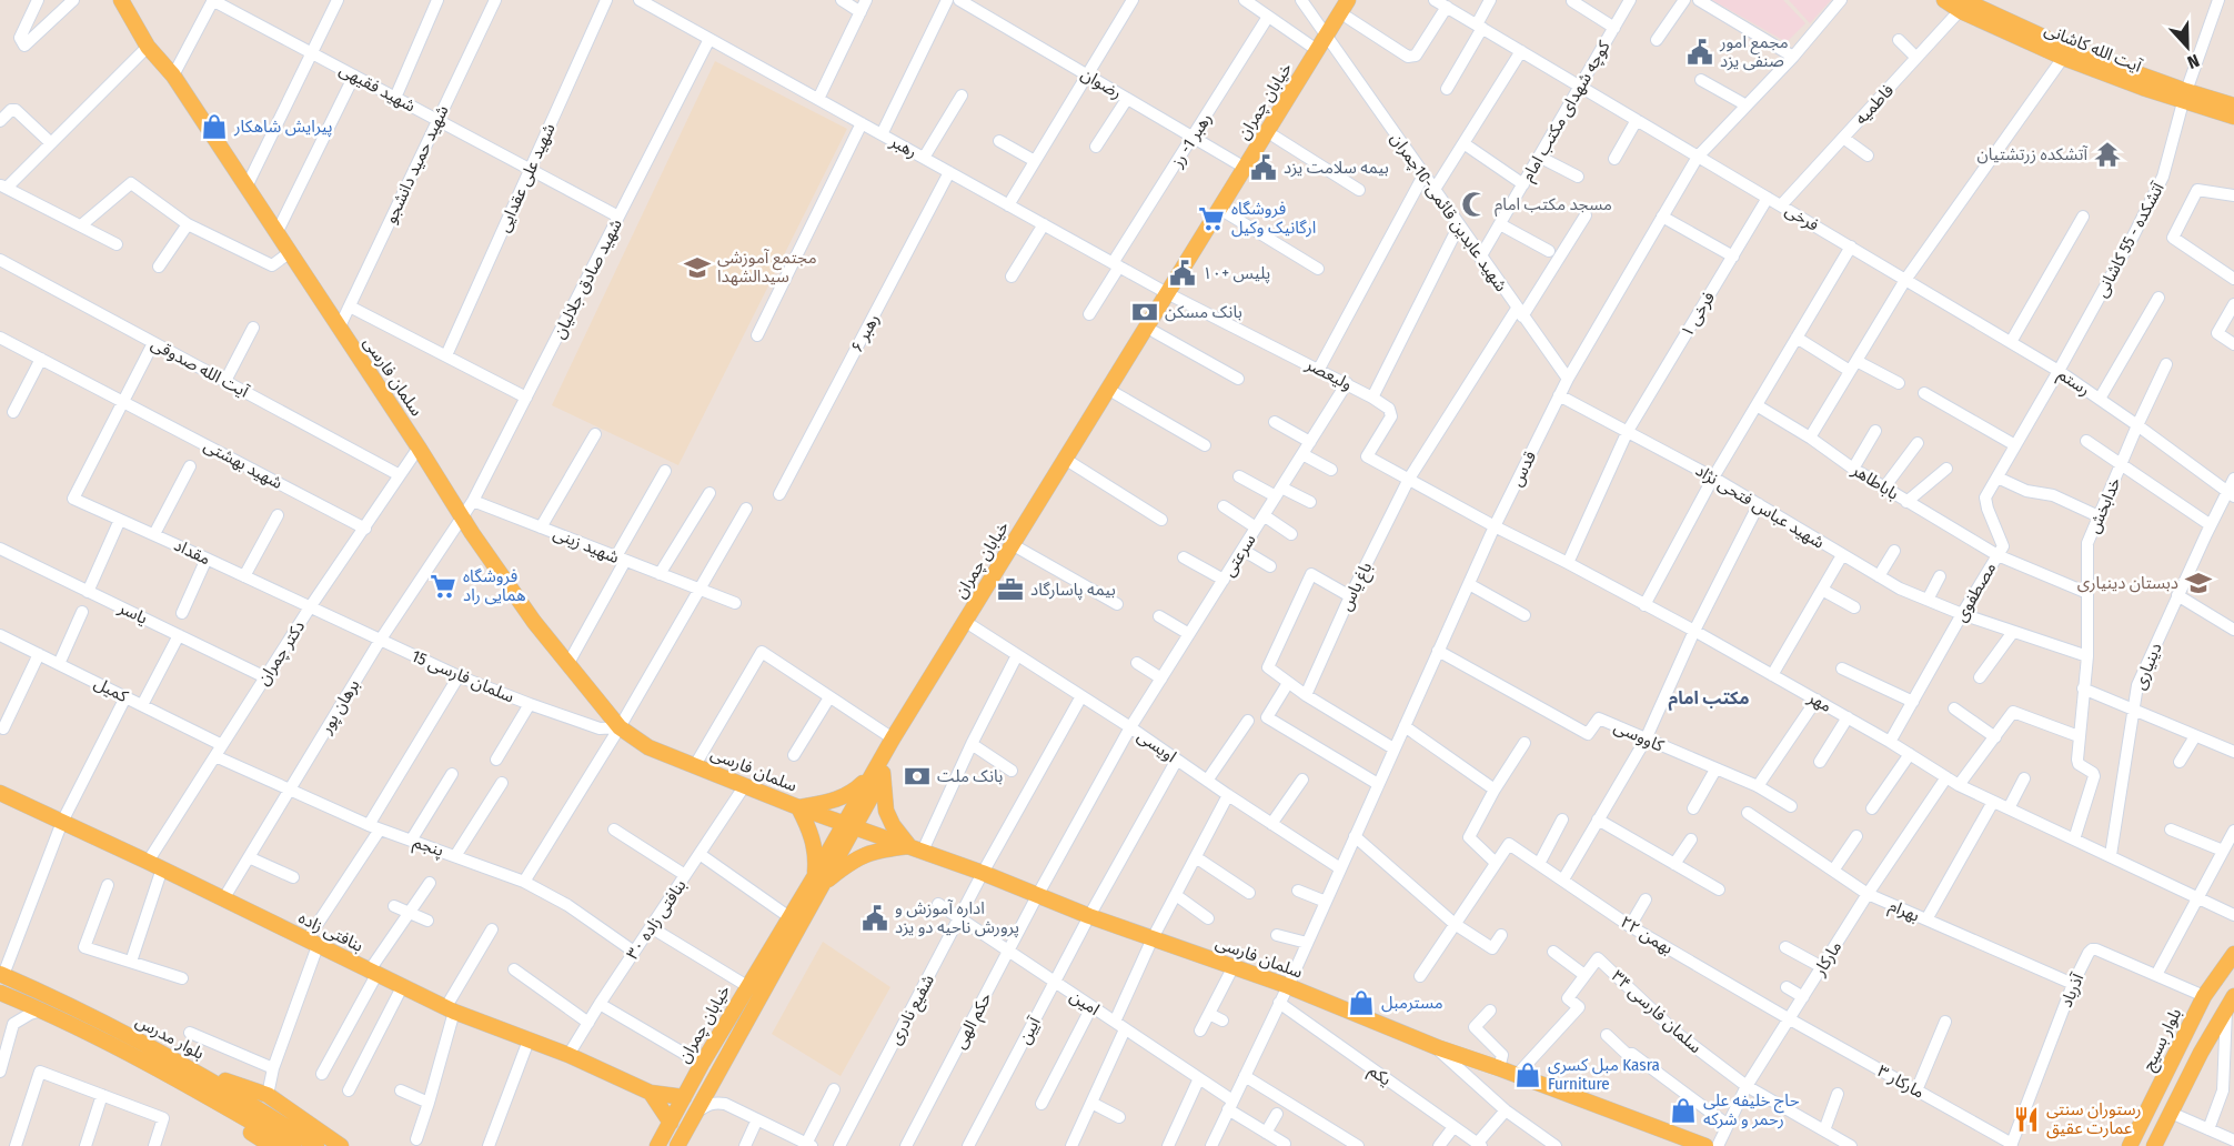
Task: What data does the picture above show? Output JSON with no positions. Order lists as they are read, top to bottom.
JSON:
{
  "streets": {
    "main road": [
      "آیت الله کاشانی",
      "خیابان چمران",
      "سلمان فارسی",
      "بنافتی زاده",
      "بلوار مدرس",
      "بلوار بسیج"
    ],
    "street": [
      "رضوان",
      "شهید فقیهی",
      "فاطمیه",
      "کوچه شهدای مکتب امام",
      "رهبر 1- رز",
      "رهبر",
      "شهید حمید دانشجو",
      "شهید علی عقدایی",
      "شهید عابدین قائمی-10چمران",
      "فرخی",
      "آتشکده - 55 کاشانی",
      "شهید صادق جلالیان",
      "فرخی ۱",
      "رهبر ۶",
      "آیت الله صدوقی",
      "ولیعصر",
      "رستم",
      "شهید بهشتی",
      "قدس",
      "باباطاهر",
      "خدابخش",
      "شهید عباس فتحی نژاد",
      "شهید زینی",
      "مقداد",
      "سرعتی",
      "باغ یاس",
      "مصطفوی",
      "یاسر",
      "دکتر چمران",
      "دینیاری",
      "سلمان فارسی 15",
      "کمیل",
      "مهر",
      "برهان پور",
      "کاووسی",
      "اویسی",
      "پنجم",
      "بهرام",
      "بنافتی زاده ۳۰",
      "۲۲ بهمن",
      "مارکار",
      "آذرباد",
      "امین",
      "شفیع نادری",
      "سلمان فارسی ۳۴",
      "حکم الهی",
      "آیین",
      "یکم",
      "مارکار ۳"
    ]
  },
  "crossings": [
    ["آیت الله کاشانی", "فاطمیه"],
    ["آیت الله کاشانی", "آتشکده - 55 کاشانی"],
    ["رضوان", "خیابان چمران"],
    ["رضوان", "رهبر 1- رز"],
    ["شهید فقیهی", "شهید حمید دانشجو"],
    ["شهید فقیهی", "شهید علی عقدایی"],
    ["شهید فقیهی", "شهید صادق جلالیان"],
    ["خیابان چمران", "رهبر"],
    ["خیابان چمران", "شهید عابدین قائمی-10چمران"],
    ["خیابان چمران", "ولیعصر"],
    ["خیابان چمران", "سلمان فارسی"],
    ["خیابان چمران", "اویسی"],
    ["خیابان چمران", "بنافتی زاده"],
    ["فاطمیه", "فرخی"],
    ["کوچه شهدای مکتب امام", "شهید عابدین قائمی-10چمران"],
    ["کوچه شهدای مکتب امام", "فرخی"],
    ["رهبر 1- رز", "رهبر"],
    ["رهبر", "شهید صادق جلالیان"],
    ["رهبر", "رهبر ۶"],
    ["رهبر", "ولیعصر"],
    ["شهید حمید دانشجو", "سلمان فارسی"],
    ["شهید عابدین قائمی-10چمران", "قدس"],
    ["شهید عابدین قائمی-10چمران", "باغ یاس"],
    ["فرخی", "فرخی ۱"],
    ["فرخی", "رستم"],
    ["فرخی", "قدس"],
    ["آتشکده - 55 کاشانی", "رستم"],
    ["آتشکده - 55 کاشانی", "مصطفوی"],
    ["شهید صادق جلالیان", "سلمان فارسی"],
    ["شهید صادق جلالیان", "شهید زینی"],
    ["شهید صادق جلالیان", "برهان پور"],
    ["فرخی ۱", "شهید عباس فتحی نژاد"],
    ["فرخی ۱", "مهر"],
    ["آیت الله صدوقی", "دکتر چمران"],
    ["ولیعصر", "سرعتی"],
    ["ولیعصر", "باغ یاس"],
    ["ولیعصر", "مهر"],
    ["سلمان فارسی", "قدس"],
    ["سلمان فارسی", "سرعتی"],
    ["سلمان فارسی", "دکتر چمران"],
    ["سلمان فارسی", "سلمان فارسی 15"],
    ["سلمان فارسی", "برهان پور"],
    ["سلمان فارسی", "بنافتی زاده ۳۰"],
    ["سلمان فارسی", "شفیع نادری"],
    ["سلمان فارسی", "سلمان فارسی ۳۴"],
    ["سلمان فارسی", "حکم الهی"],
    ["سلمان فارسی", "آیین"],
    ["رستم", "خدابخش"],
    ["رستم", "مصطفوی"],
    ["رستم", "دینیاری"],
    ["شهید بهشتی", "مقداد"],
    ["شهید بهشتی", "دکتر چمران"],
    ["قدس", "شهید عباس فتحی نژاد"],
    ["قدس", "مهر"],
    ["قدس", "کاووسی"],
    ["قدس", "اویسی"],
    ["قدس", "امین"],
    ["قدس", "یکم"],
    ["باباطاهر", "خدابخش"],
    ["باباطاهر", "مصطفوی"],
    ["خدابخش", "شهید عباس فتحی نژاد"],
    ["خدابخش", "مهر"],
    ["شهید عباس فتحی نژاد", "مصطفوی"],
    ["مقداد", "دکتر چمران"],
    ["مقداد", "سلمان فارسی 15"],
    ["سرعتی", "اویسی"],
    ["سرعتی", "حکم الهی"],
    ["باغ یاس", "مهر"],
    ["مصطفوی", "مهر"],
    ["یاسر", "دکتر چمران"],
    ["دکتر چمران", "سلمان فارسی 15"],
    ["دکتر چمران", "کمیل"],
    ["دکتر چمران", "پنجم"],
    ["دکتر چمران", "بنافتی زاده"],
    ["دینیاری", "مهر"],
    ["سلمان فارسی 15", "برهان پور"],
    ["مهر", "مارکار"],
    ["برهان پور", "پنجم"],
    ["برهان پور", "بنافتی زاده"],
    ["اویسی", "شفیع نادری"],
    ["اویسی", "آیین"],
    ["پنجم", "بنافتی زاده ۳۰"],
    ["بهرام", "مارکار"],
    ["بهرام", "آذرباد"],
    ["بنافتی زاده ۳۰", "بنافتی زاده"],
    ["۲۲ بهمن", "مارکار"],
    ["۲۲ بهمن", "مارکار ۳"],
    ["مارکار", "سلمان فارسی ۳۴"],
    ["مارکار", "مارکار ۳"],
    ["آذرباد", "بلوار بسیج"],
    ["آذرباد", "مارکار ۳"],
    ["امین", "شفیع نادری"],
    ["امین", "حکم الهی"],
    ["امین", "آیین"]
  ],
  "districts": ["مکتب امام"],
  "places": {
    "public building": [
      "مجمع امور صنفی یزد",
      "بيمه سلامت يزد",
      "پلیس +۱۰",
      "اداره آموزش و پرورش ناحیه دو یزد"
    ],
    "shop": [
      "پیرایش شاهکار",
      "مسترمبل",
      "مبل کسری Kasra Furniture",
      "حاج خلیفه علی رحمر و شرکه"
    ],
    "temple": ["آتشکده زرتشتیان"],
    "mosque": ["مسجد مکتب امام"],
    "supermarket": ["فروشگاه ارگانیک وکیل", "فروشگاه همایی راد"],
    "school or university": ["مجتمع آموزشی سیدالشهدا", "دبستان دینیاری"],
    "bank": ["بانک مسکن", "بانک ملت"],
    "office": ["بیمه پاسارگاد"],
    "restaurant": ["رستوران سنتی عمارت عقیق"]
  },
  "north": "bottom"
}
